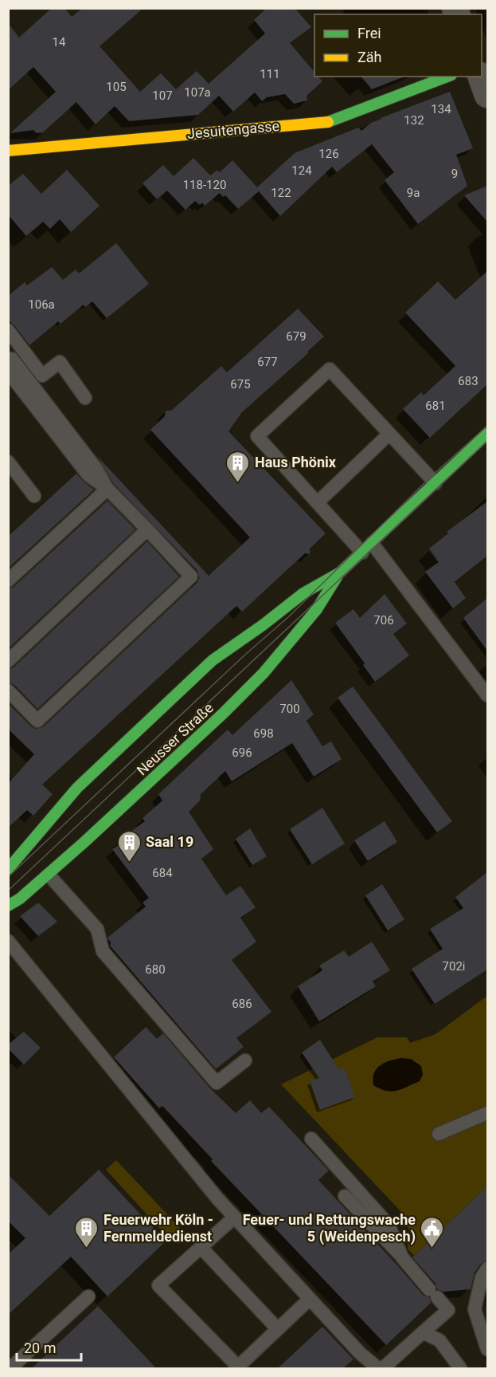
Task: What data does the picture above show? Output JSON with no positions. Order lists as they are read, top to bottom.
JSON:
{
  "streets": {
    "main road": ["Jesuitengasse", "Neusser Straße"]
  },
  "places": {
    "building": ["Haus Phönix", "Saal 19", "Feuerwehr Köln - Fernmeldedienst"],
    "public building": ["Feuer- und Rettungswache 5 (Weidenpesch)"]
  },
  "house_numbers": [
    "14",
    "111",
    "105",
    "107a",
    "107",
    "134",
    "132",
    "126",
    "124",
    "9",
    "118-120",
    "122",
    "9a",
    "106a",
    "679",
    "677",
    "683",
    "675",
    "681",
    "706",
    "700",
    "698",
    "696",
    "684",
    "702i",
    "680",
    "686"
  ],
  "legend": ["Frei", "Zäh"],
  "scale_bar": "20 m"
}
